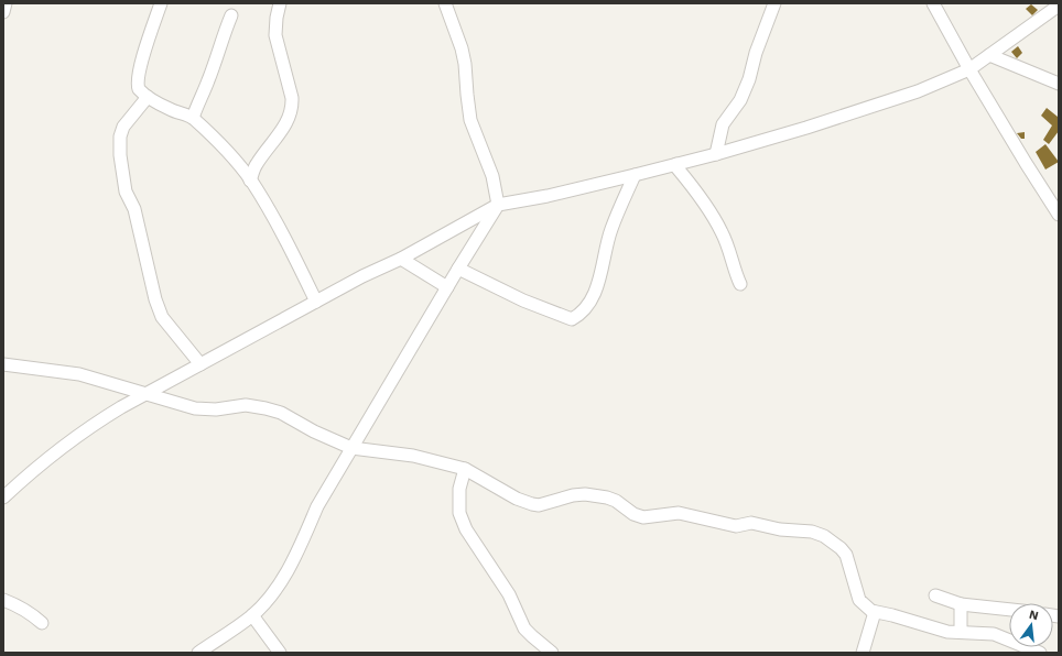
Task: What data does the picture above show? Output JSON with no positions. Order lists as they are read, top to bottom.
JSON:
{
  "north": "top"
}
